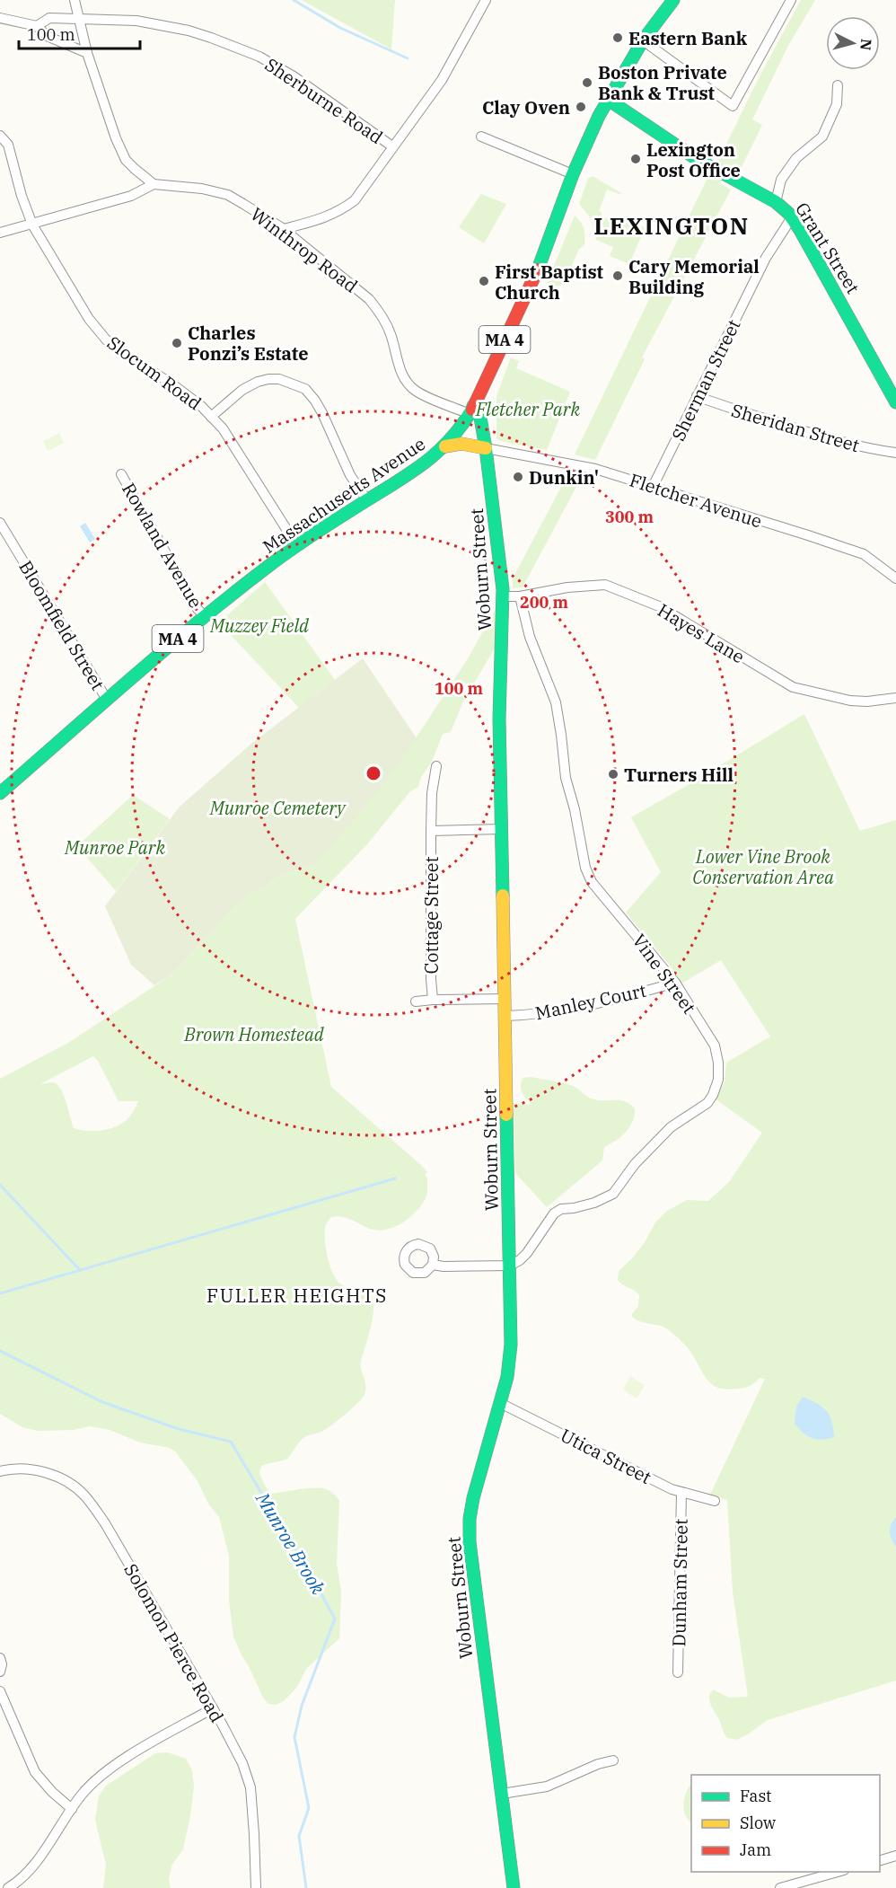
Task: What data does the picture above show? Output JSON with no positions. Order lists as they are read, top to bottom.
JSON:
{
  "streets": {
    "main road": [
      "Grant Street",
      "MA 4",
      "Massachusetts Avenue",
      "Woburn Street"
    ],
    "street": [
      "Sherburne Road",
      "Winthrop Road",
      "Slocum Road",
      "Sherman Street",
      "Sheridan Street",
      "Fletcher Avenue",
      "Rowland Avenue",
      "Bloomfield Street",
      "Hayes Lane",
      "Cottage Street",
      "Vine Street",
      "Manley Court",
      "Utica Street",
      "Dunham Street",
      "Solomon Pierce Road"
    ]
  },
  "crossings": [
    ["Grant Street", "Sherman Street"],
    ["Grant Street", "Massachusetts Avenue"],
    ["Winthrop Road", "Massachusetts Avenue"],
    ["Winthrop Road", "Woburn Street"],
    ["Slocum Road", "Massachusetts Avenue"],
    ["Sherman Street", "Sheridan Street"],
    ["Sherman Street", "Fletcher Avenue"],
    ["Massachusetts Avenue", "Rowland Avenue"],
    ["Massachusetts Avenue", "Woburn Street"],
    ["Massachusetts Avenue", "Bloomfield Street"],
    ["Fletcher Avenue", "Woburn Street"],
    ["Woburn Street", "Hayes Lane"],
    ["Woburn Street", "Cottage Street"],
    ["Woburn Street", "Vine Street"],
    ["Woburn Street", "Manley Court"],
    ["Woburn Street", "Utica Street"],
    ["Hayes Lane", "Vine Street"],
    ["Vine Street", "Manley Court"],
    ["Utica Street", "Dunham Street"]
  ],
  "districts": ["LEXINGTON", "FULLER HEIGHTS"],
  "water": ["Munroe Brook"],
  "parks": [
    "Fletcher Park",
    "Muzzey Field",
    "Munroe Cemetery",
    "Munroe Park",
    "Lower Vine Brook Conservation Area",
    "Brown Homestead"
  ],
  "places": [
    "Eastern Bank",
    "Boston Private Bank & Trust",
    "Clay Oven",
    "Lexington Post Office",
    "Cary Memorial Building",
    "First Baptist Church",
    "Charles Ponzi’s Estate",
    "Dunkin'",
    "Turners Hill"
  ],
  "legend": ["Fast", "Slow", "Jam"],
  "scale_bar": "100 m",
  "north": "right",
  "rings": ["300 m", "200 m", "100 m"]
}
